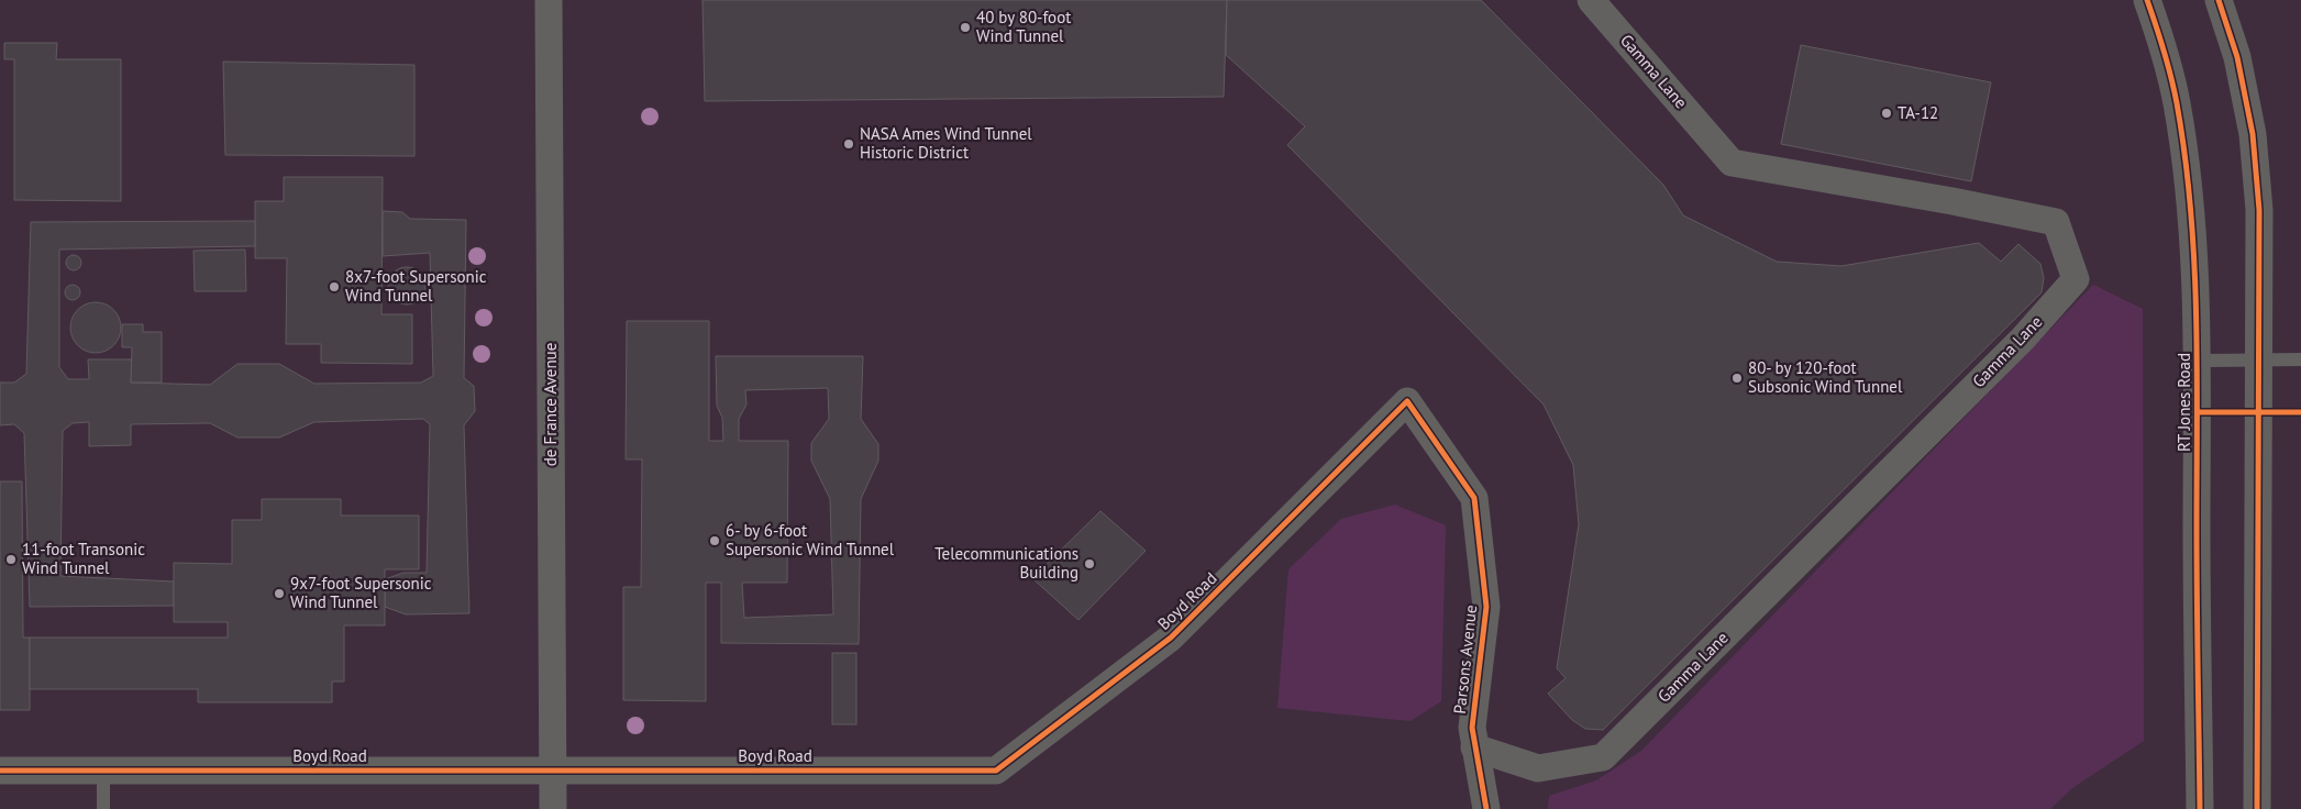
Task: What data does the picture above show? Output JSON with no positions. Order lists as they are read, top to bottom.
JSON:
{
  "streets": {
    "street": [
      "Gamma Lane",
      "RT Jones Road",
      "de France Avenue",
      "Boyd Road",
      "Parsons Avenue"
    ]
  },
  "crossings": [
    ["Gamma Lane", "Parsons Avenue"],
    ["de France Avenue", "Boyd Road"],
    ["Boyd Road", "Parsons Avenue"]
  ],
  "places": [
    "40 by 80-foot Wind Tunnel",
    "TA-12",
    "NASA Ames Wind Tunnel Historic District",
    "8x7-foot Supersonic Wind Tunnel",
    "80- by 120-foot Subsonic Wind Tunnel",
    "6- by 6-foot Supersonic Wind Tunnel",
    "11-foot Transonic Wind Tunnel",
    "Telecommunications Building",
    "9x7-foot Supersonic Wind Tunnel"
  ]
}
